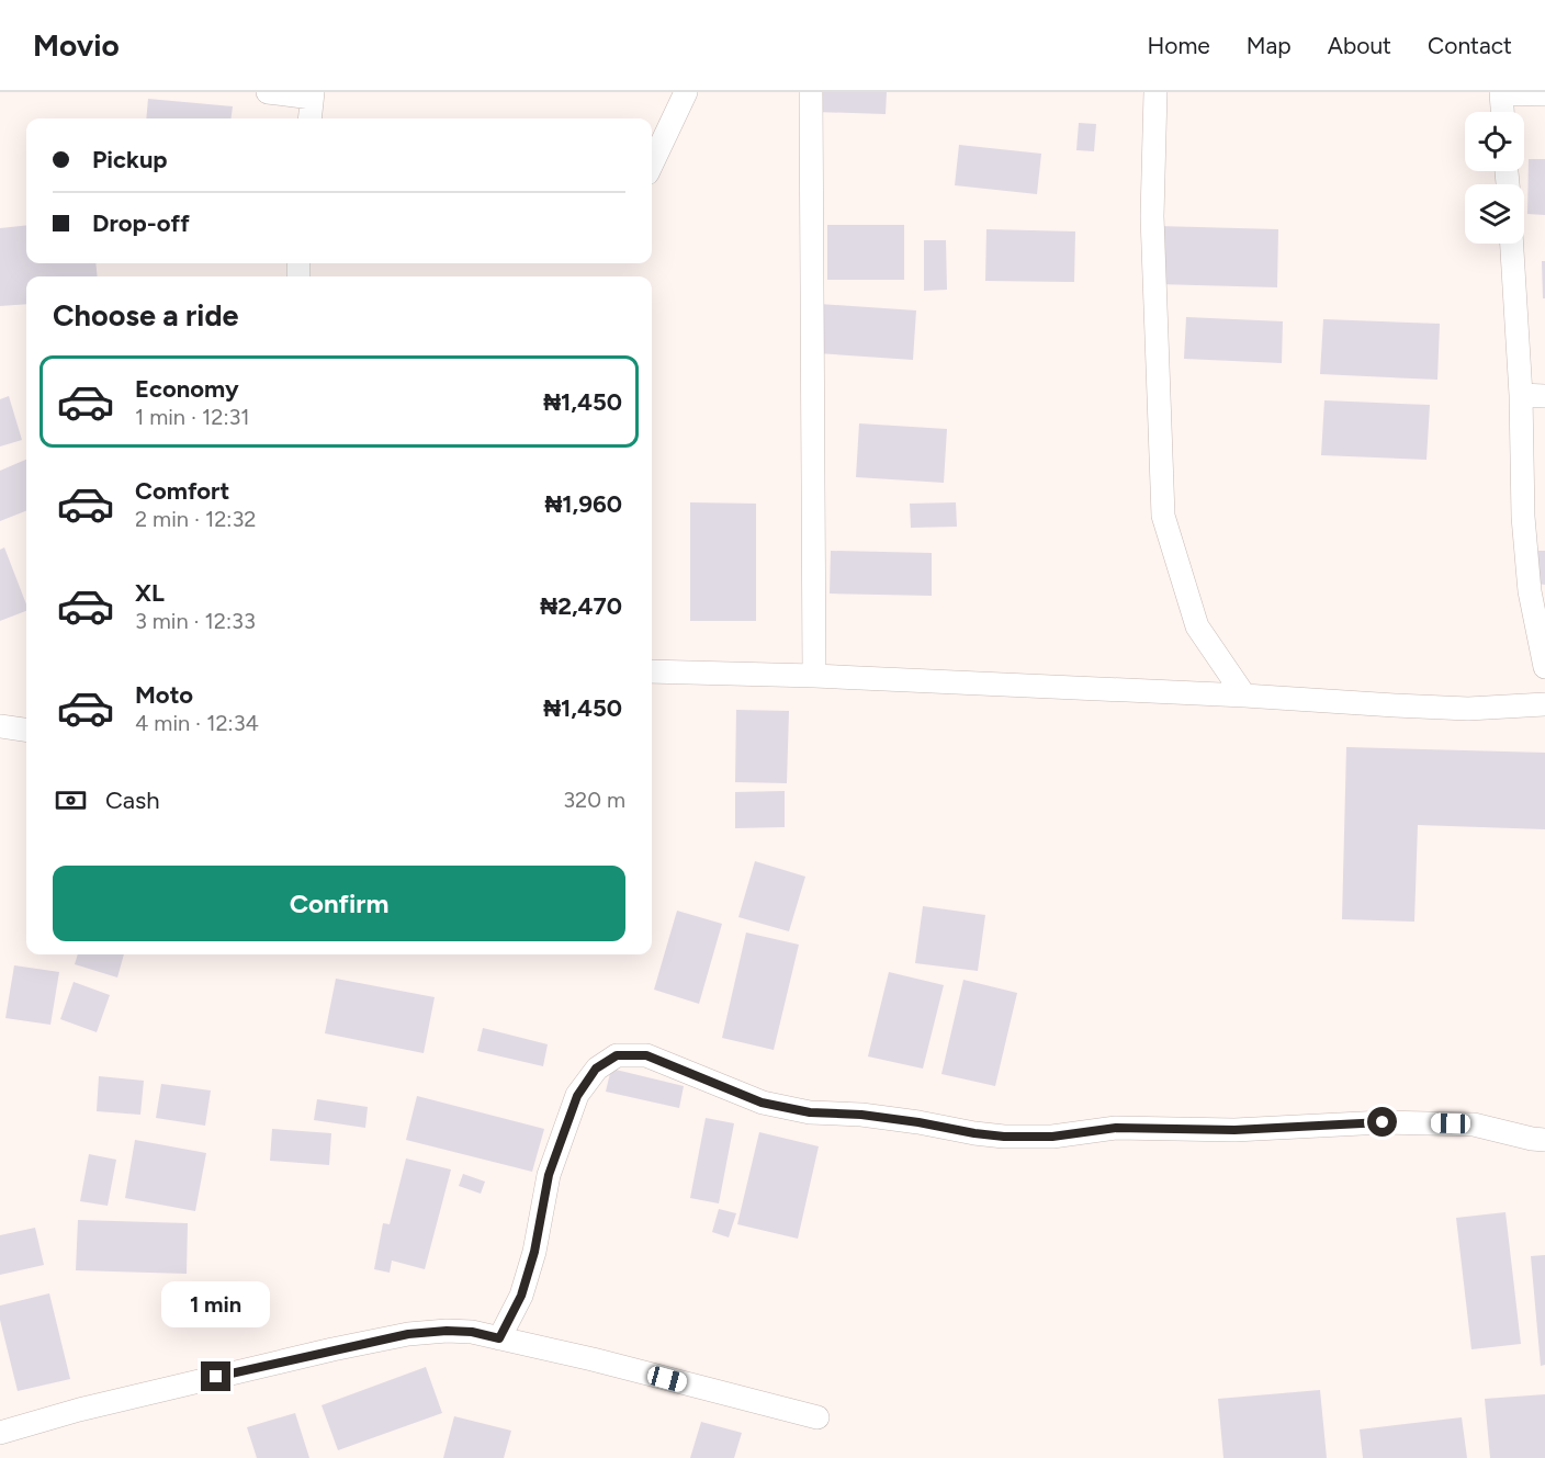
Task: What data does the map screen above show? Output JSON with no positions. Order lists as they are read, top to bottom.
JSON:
{
  "page": {
    "header": "Movio",
    "nav": [
      "Home",
      "Map",
      "About",
      "Contact"
    ],
    "banner": ["Pickup", "Drop-off"],
    "heading": "Choose a ride",
    "list": [
      {
        "name": "Economy",
        "note": "1 min · 12:31",
        "value": "₦1,450"
      },
      {
        "name": "Comfort",
        "note": "2 min · 12:32",
        "value": "₦1,960"
      },
      {
        "name": "XL",
        "note": "3 min · 12:33",
        "value": "₦2,470"
      },
      {
        "name": "Moto",
        "note": "4 min · 12:34",
        "value": "₦1,450"
      }
    ],
    "pay": ["Cash", "320 m"],
    "buttons": "Confirm",
    "bubble": "1 min"
  }
}
